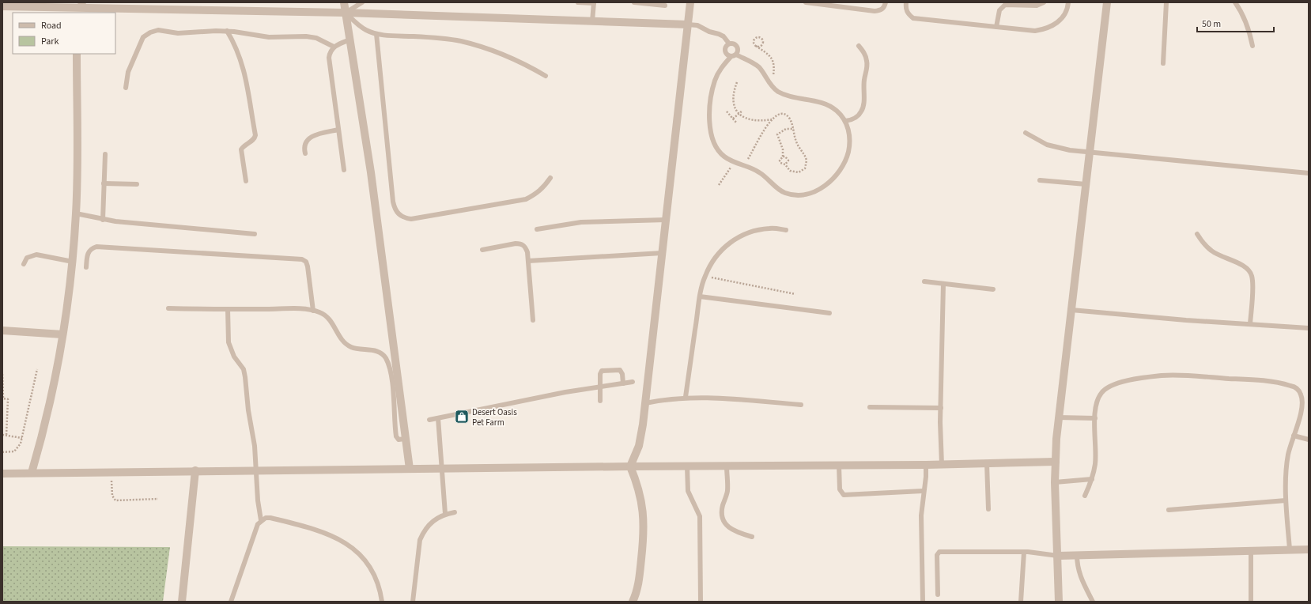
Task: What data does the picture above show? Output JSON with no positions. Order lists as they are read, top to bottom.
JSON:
{
  "places": {
    "shop": ["Desert Oasis Pet Farm"]
  },
  "legend": ["Road", "Park"],
  "scale_bar": "50 m"
}
